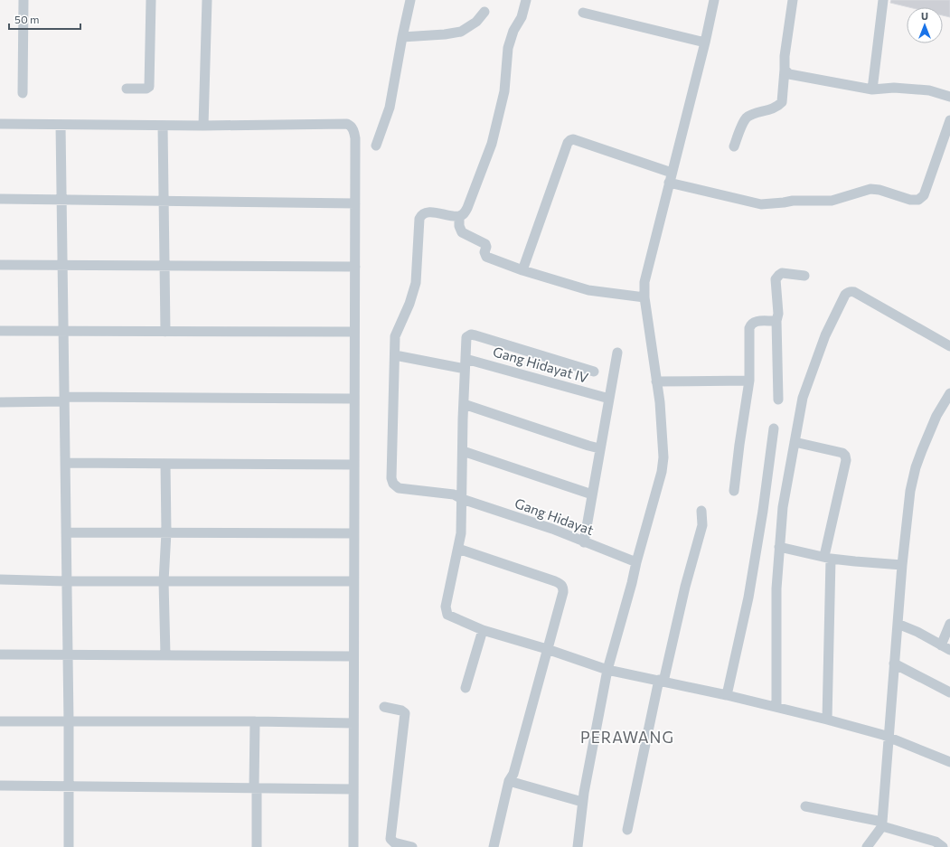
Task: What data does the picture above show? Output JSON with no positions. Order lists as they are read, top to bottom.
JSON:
{
  "streets": {
    "street": ["Gang Hidayat IV", "Gang Hidayat"]
  },
  "crossings": [
    ["Gang Hidayat IV", "Gang Hidayat"]
  ],
  "districts": ["PERAWANG"],
  "scale_bar": "50 m",
  "north": "top"
}
